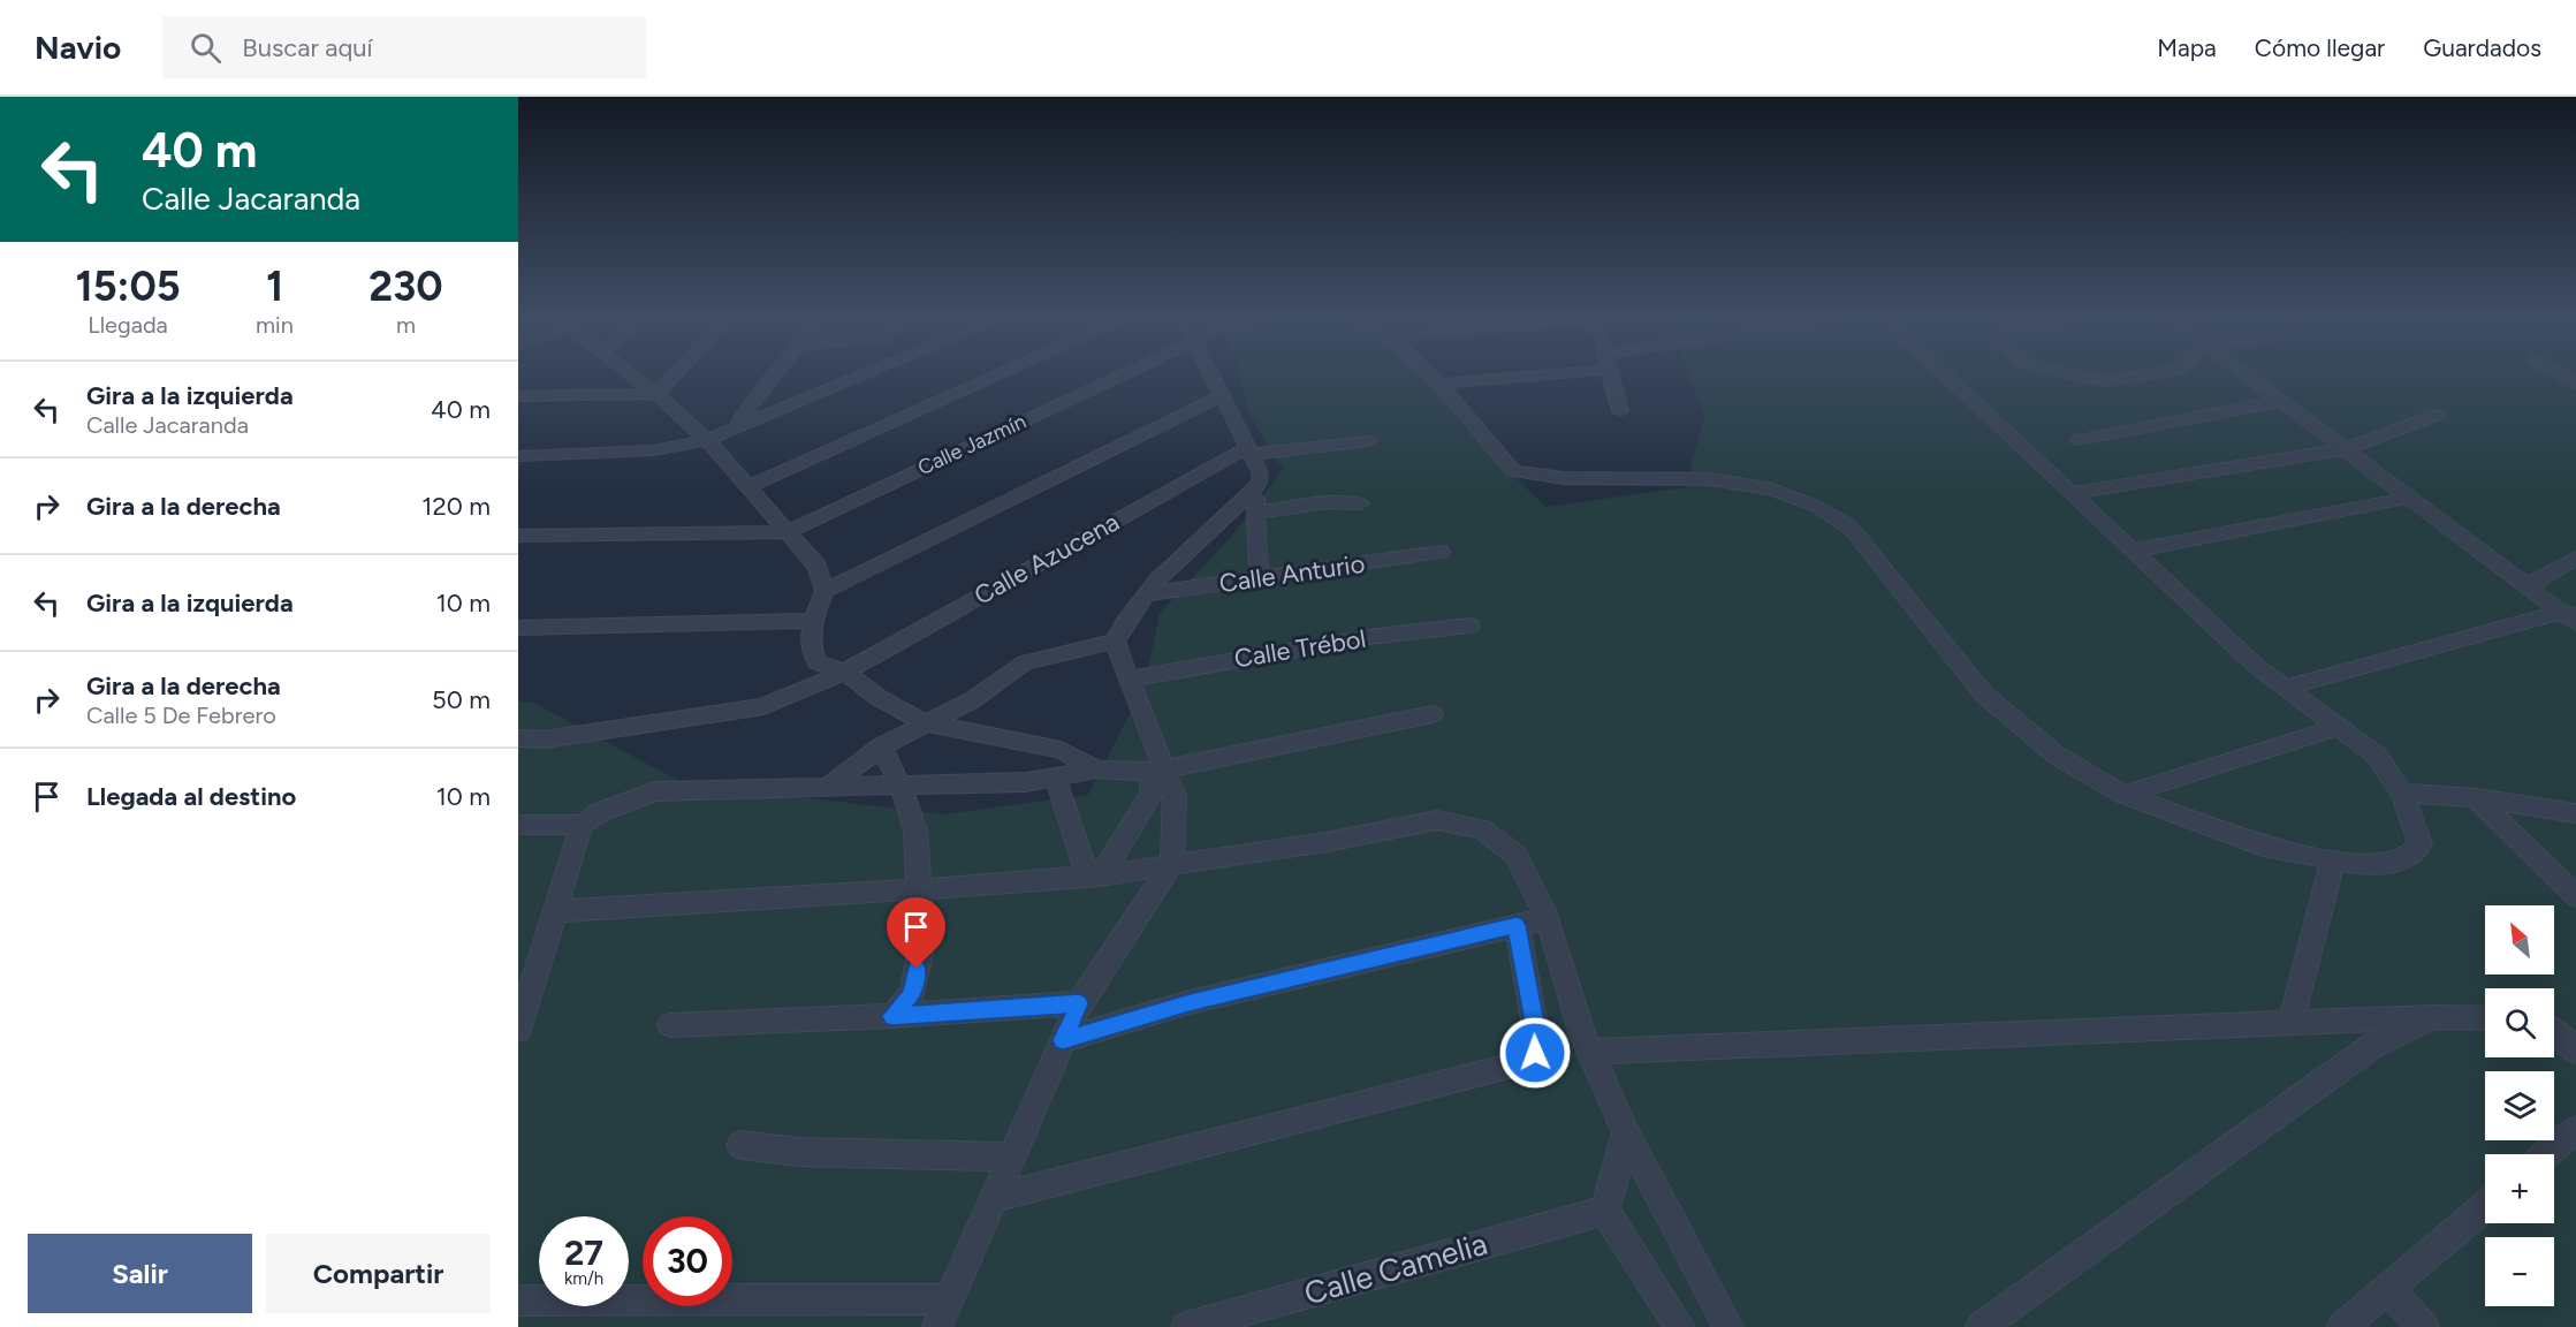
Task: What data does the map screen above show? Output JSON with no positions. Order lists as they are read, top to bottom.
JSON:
{
  "streets": {
    "street": [
      "Calle Jazmín",
      "Calle Azucena",
      "Calle Anturio",
      "Calle Trébol",
      "Calle Camelia"
    ]
  },
  "north": "top left",
  "page": {
    "header": "Navio",
    "search": "Buscar aquí",
    "nav": ["Mapa", "Cómo llegar", "Guardados"],
    "turn": ["40 m", "Calle Jacaranda"],
    "eta": [
      "15:05",
      "Llegada",
      "1",
      "min",
      "230",
      "m"
    ],
    "list": [
      {
        "name": "Gira a la izquierda",
        "note": "Calle Jacaranda",
        "value": "40 m"
      },
      {
        "name": "Gira a la derecha",
        "value": "120 m"
      },
      {
        "name": "Gira a la izquierda",
        "value": "10 m"
      },
      {
        "name": "Gira a la derecha",
        "note": "Calle 5 De Febrero",
        "value": "50 m"
      },
      {
        "name": "Llegada al destino",
        "value": "10 m"
      }
    ],
    "map_buttons": ["+", "−"],
    "speed": "27 km/h",
    "limit": "30",
    "buttons": ["Salir", "Compartir"]
  }
}
